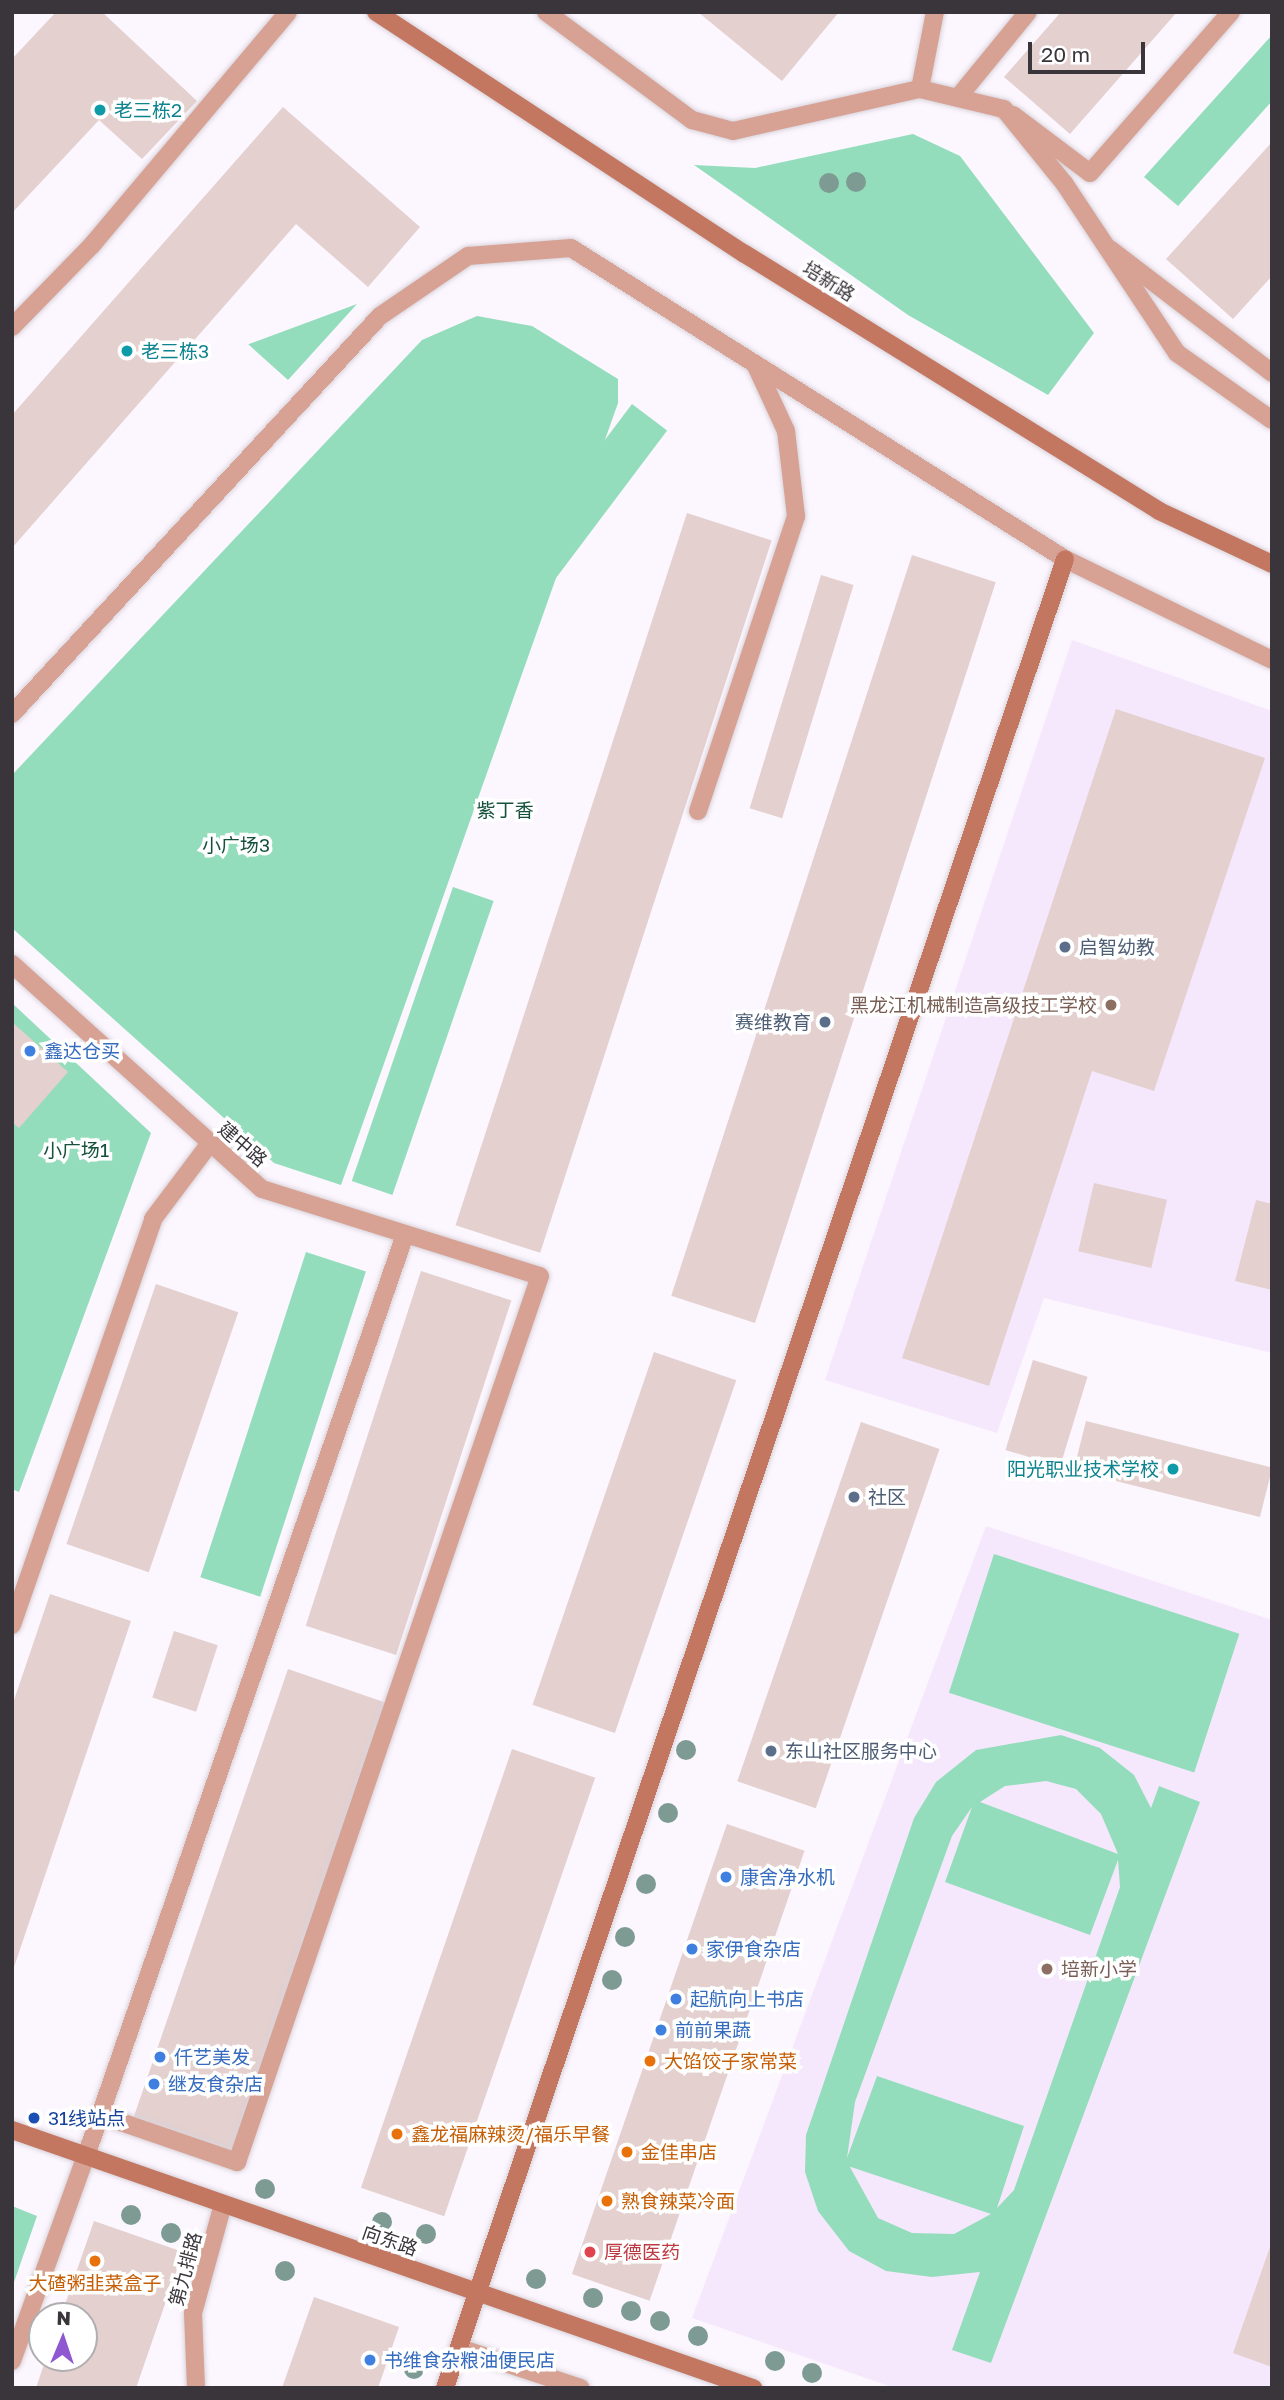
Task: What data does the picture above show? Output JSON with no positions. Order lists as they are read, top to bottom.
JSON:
{
  "streets": {
    "street": [
      "培新路",
      "建中路",
      "向东路",
      "第九排路"
    ]
  },
  "crossings": [
    ["向东路", "第九排路"]
  ],
  "parks": ["紫丁香", "小广场3", "小广场1"],
  "places": [
    "老三栋2",
    "老三栋3",
    "启智幼教",
    "黑龙江机械制造高级技工学校",
    "赛维教育",
    "鑫达仓买",
    "阳光职业技术学校",
    "社区",
    "东山社区服务中心",
    "康舍净水机",
    "家伊食杂店",
    "培新小学",
    "起航向上书店",
    "前前果蔬",
    "仟艺美发",
    "大馅饺子家常菜",
    "继友食杂店",
    "31线站点",
    "鑫龙福麻辣烫/福乐早餐",
    "金佳串店",
    "熟食辣菜冷面",
    "厚德医药",
    "大碴粥韭菜盒子",
    "书维食杂粮油便民店"
  ],
  "scale_bar": "20 m",
  "north": "top"
}
